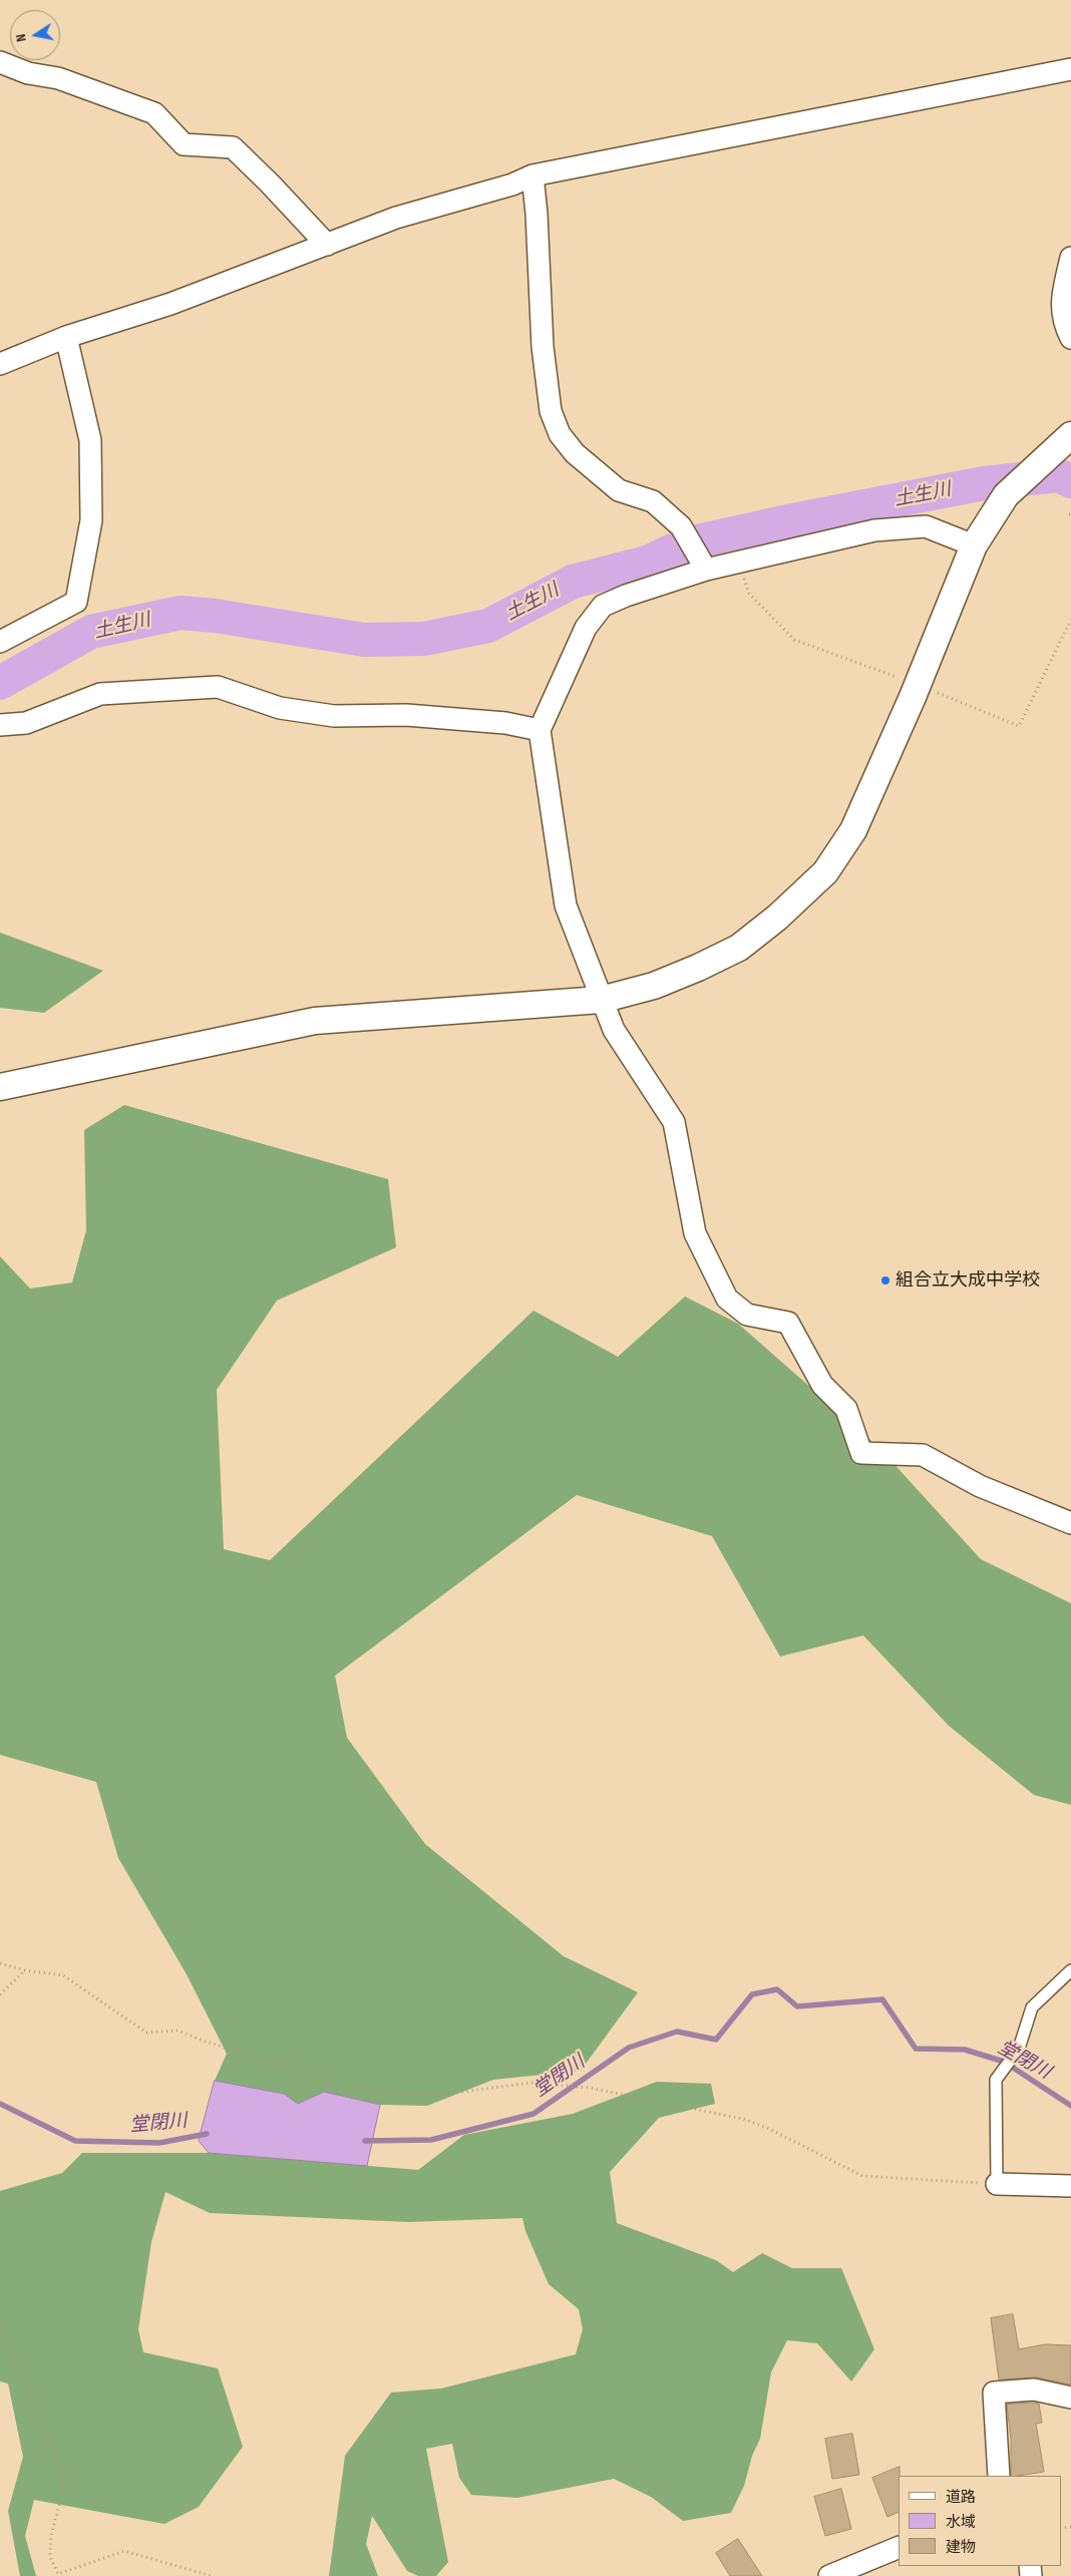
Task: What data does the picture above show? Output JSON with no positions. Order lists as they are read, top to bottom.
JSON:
{
  "water": ["土生川", "堂閉川"],
  "places": ["組合立大成中学校"],
  "legend": ["道路", "水域", "建物"],
  "north": "left"
}
